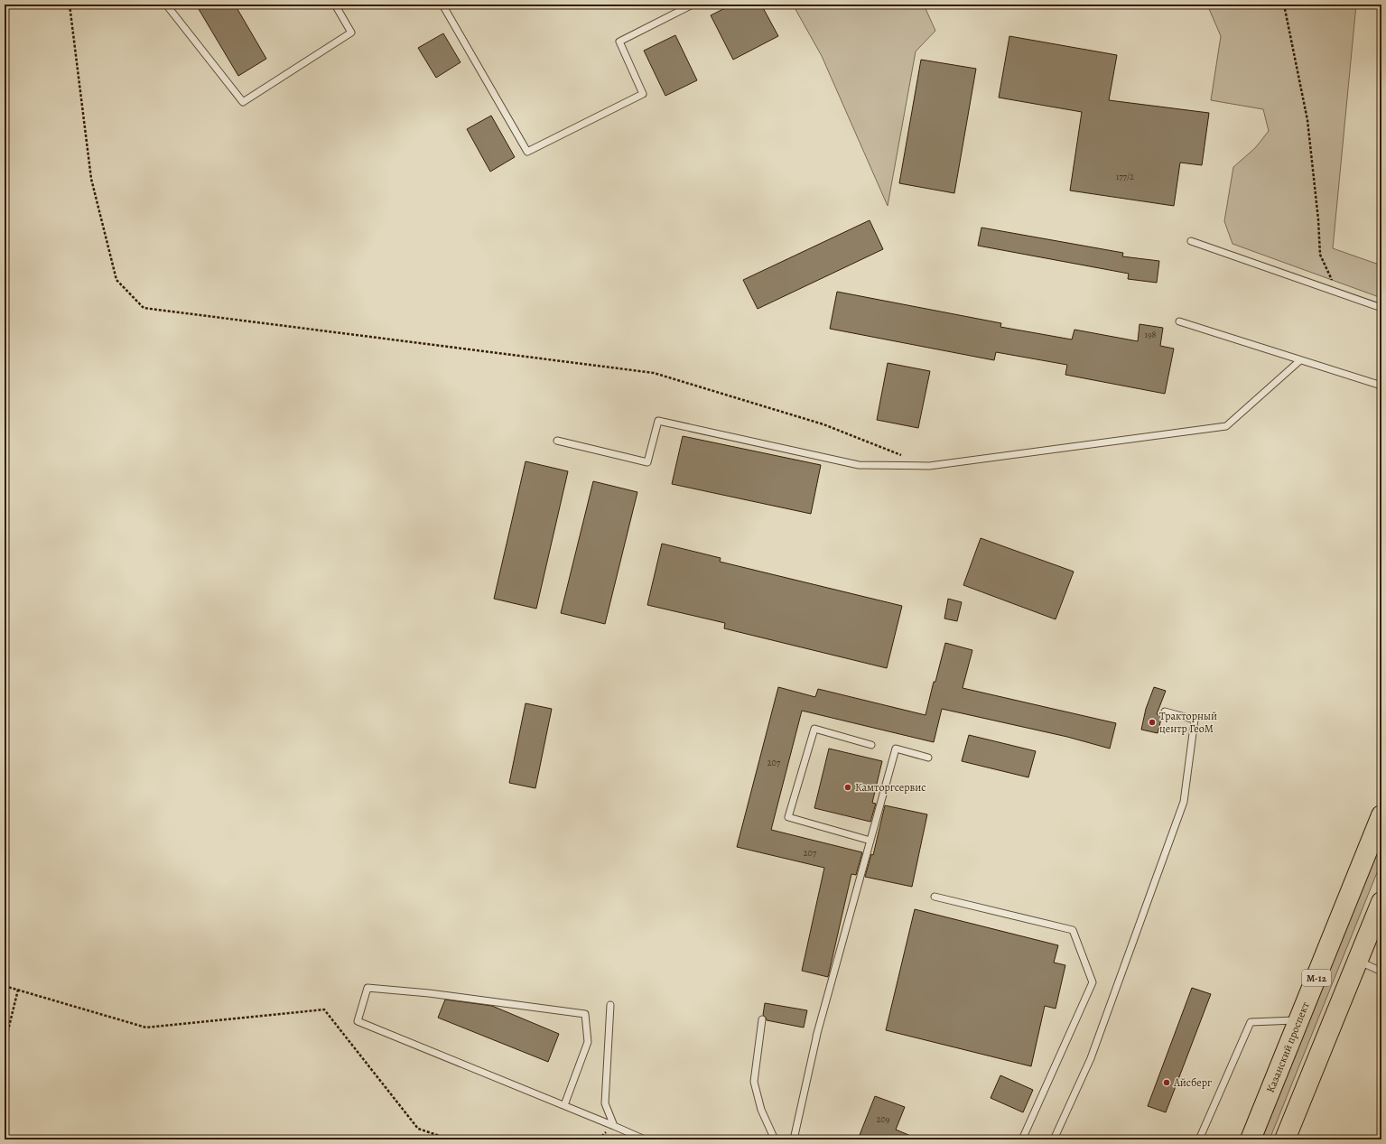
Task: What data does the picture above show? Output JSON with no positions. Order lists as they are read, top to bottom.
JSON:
{
  "streets": {
    "main road": ["М-12", "Казанский проспект"]
  },
  "places": ["Тракторный центр ГеоМ", "Камторгсервис", "Айсберг"],
  "house_numbers": [
    "177/2",
    "198",
    "207",
    "207",
    "209"
  ]
}
